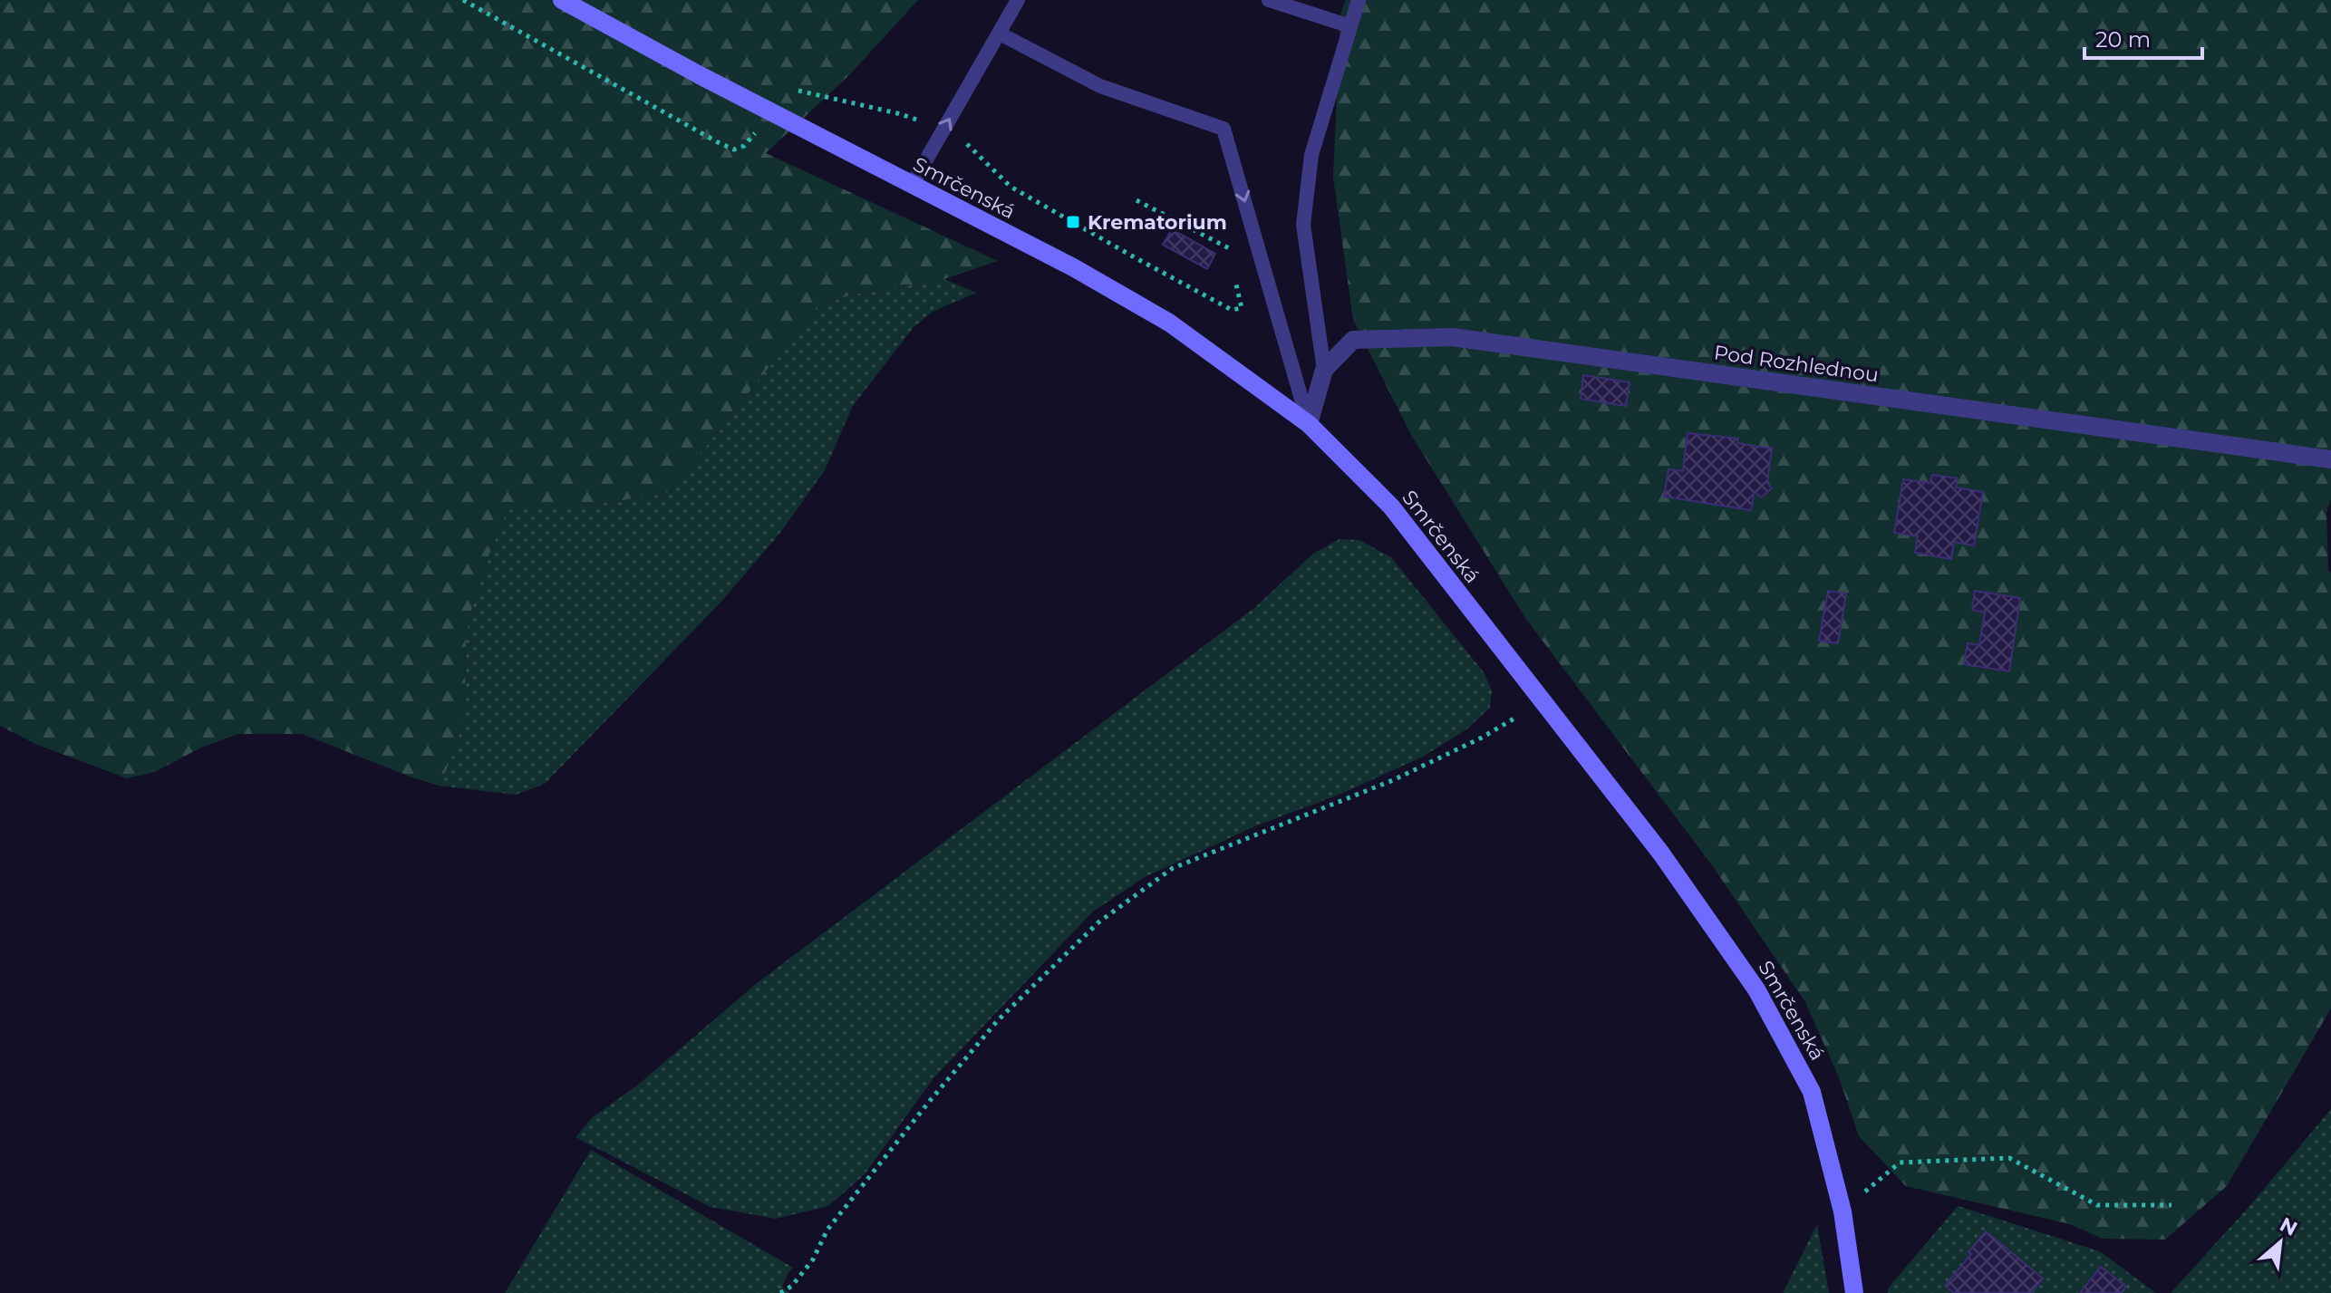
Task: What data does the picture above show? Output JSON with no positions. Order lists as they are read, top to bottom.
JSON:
{
  "streets": {
    "street": ["Smrčenská", "Pod Rozhlednou"]
  },
  "crossings": [
    ["Smrčenská", "Pod Rozhlednou"]
  ],
  "places": {
    "transit": ["Krematorium"]
  },
  "scale_bar": "20 m",
  "north": "top right"
}
